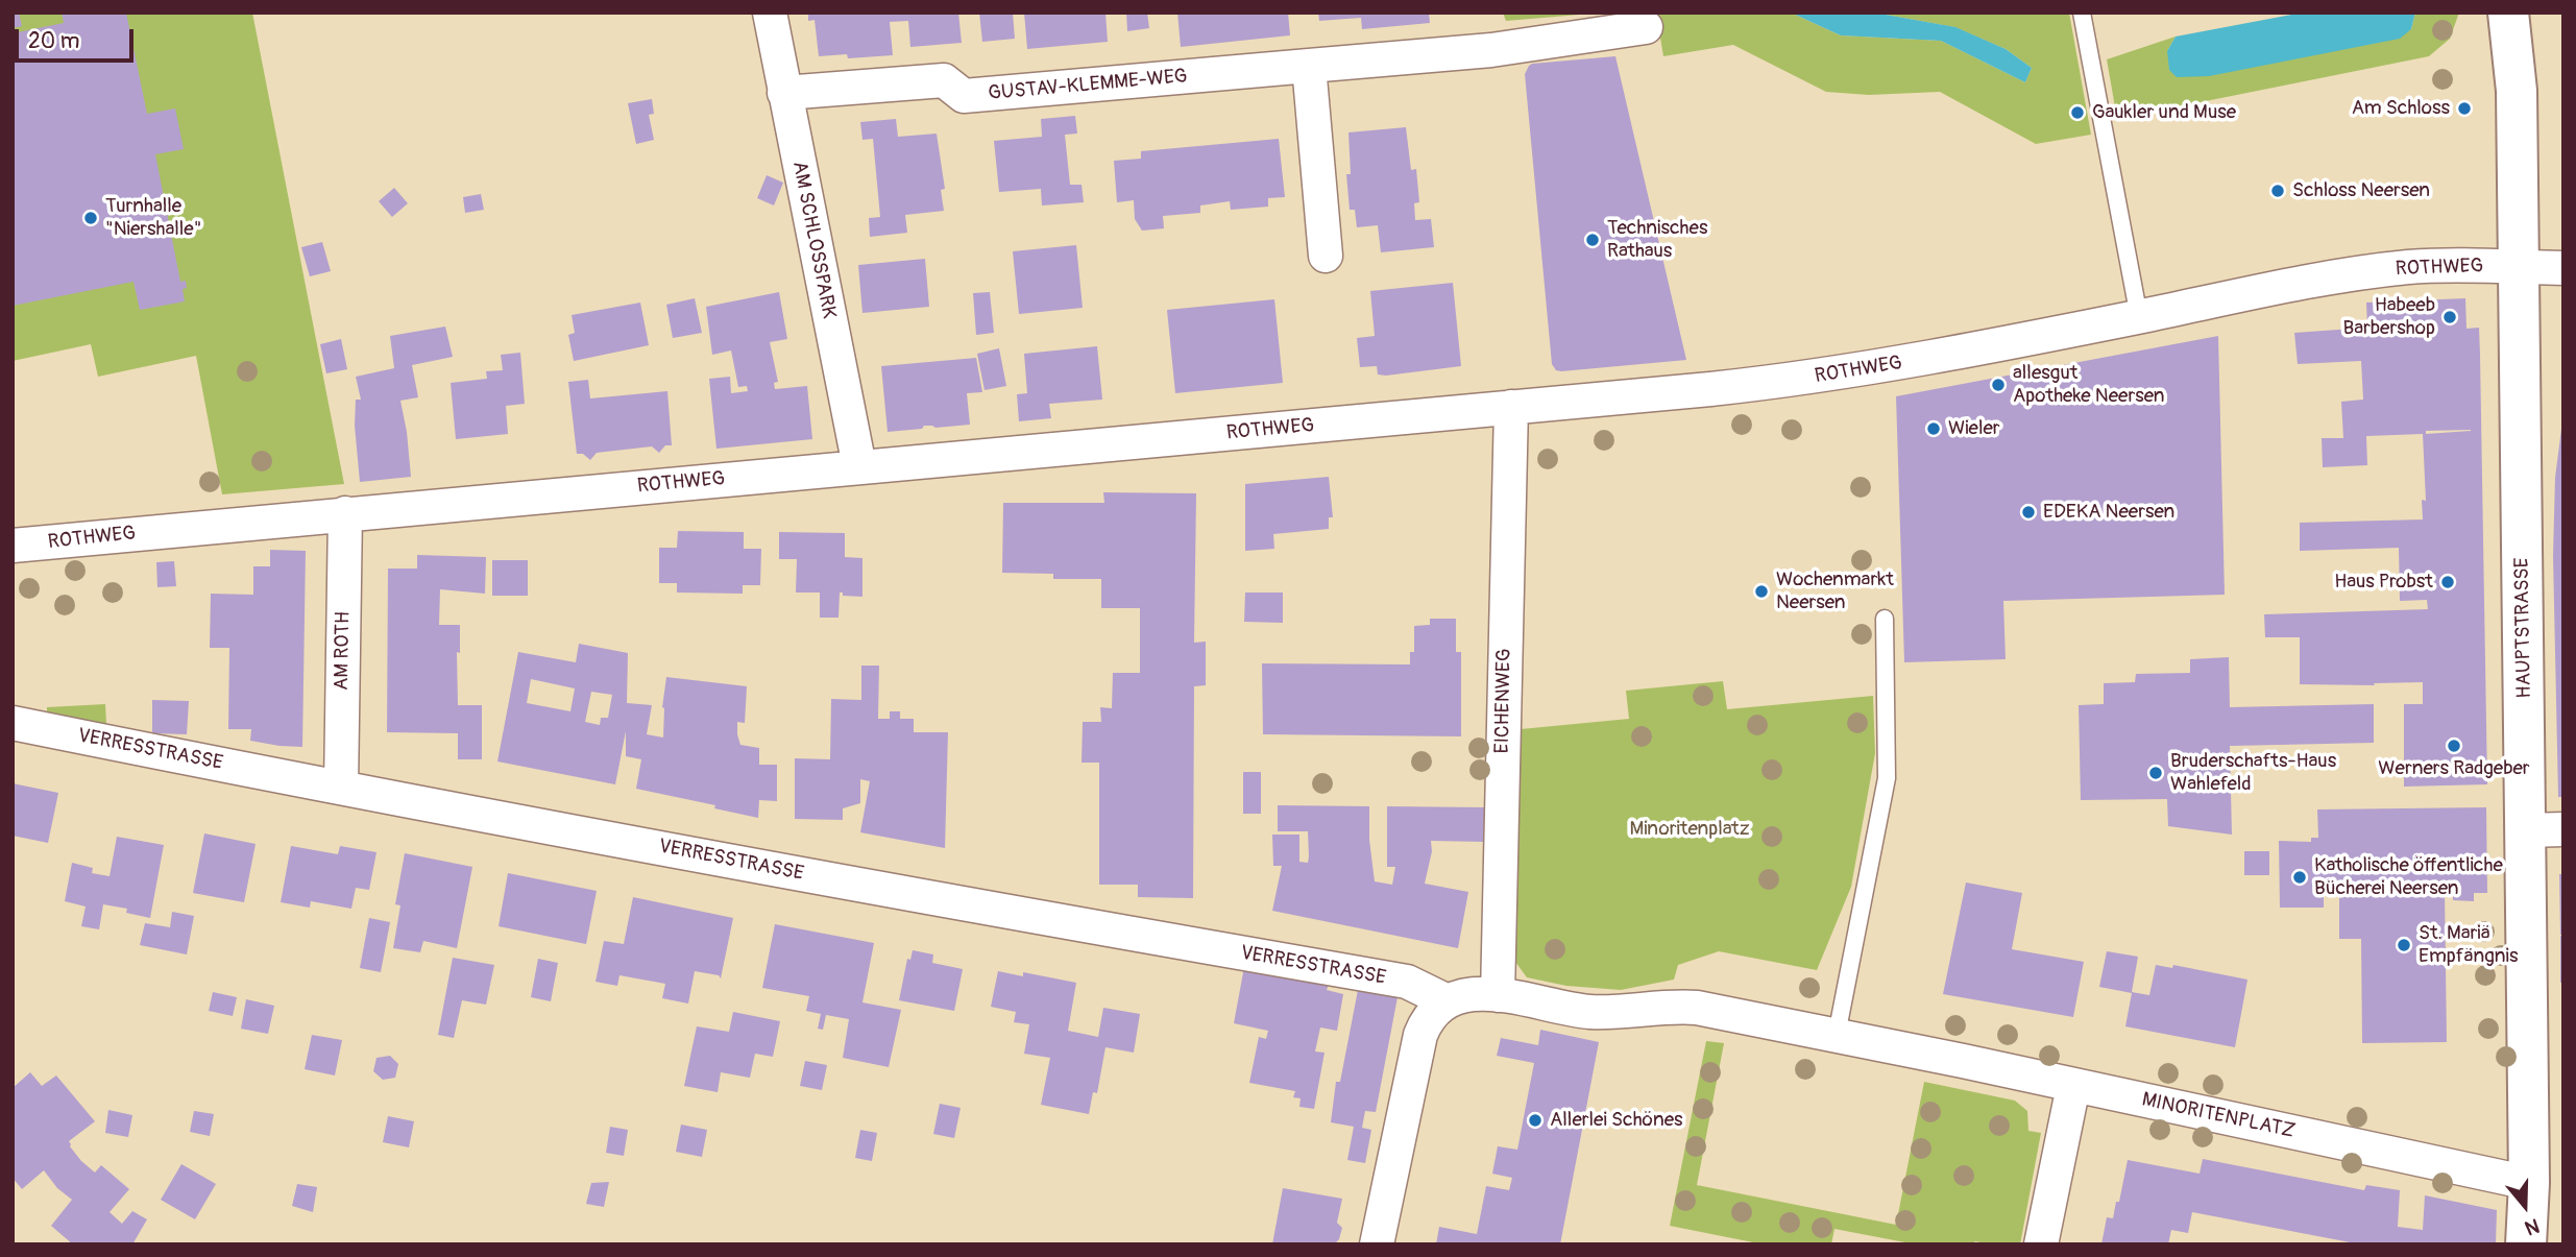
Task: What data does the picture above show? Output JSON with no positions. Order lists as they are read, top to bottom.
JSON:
{
  "streets": {
    "street": [
      "GUSTAV-KLEMME-WEG",
      "AM SCHLOSSPARK",
      "ROTHWEG",
      "HAUPTSTRASSE",
      "AM ROTH",
      "EICHENWEG",
      "VERRESSTRASSE",
      "MINORITENPLATZ"
    ]
  },
  "crossings": [
    ["GUSTAV-KLEMME-WEG", "AM SCHLOSSPARK"],
    ["AM SCHLOSSPARK", "ROTHWEG"],
    ["ROTHWEG", "HAUPTSTRASSE"],
    ["ROTHWEG", "AM ROTH"],
    ["ROTHWEG", "EICHENWEG"],
    ["HAUPTSTRASSE", "MINORITENPLATZ"],
    ["AM ROTH", "VERRESSTRASSE"],
    ["EICHENWEG", "VERRESSTRASSE"],
    ["EICHENWEG", "MINORITENPLATZ"],
    ["VERRESSTRASSE", "MINORITENPLATZ"]
  ],
  "parks": ["Minoritenplatz"],
  "places": [
    "Am Schloss",
    "Gaukler und Muse",
    "Schloss Neersen",
    "Turnhalle \"Niershalle\"",
    "Technisches Rathaus",
    "Habeeb Barbershop",
    "allesgut Apotheke Neersen",
    "Wieler",
    "EDEKA Neersen",
    "Haus Probst",
    "Wochenmarkt Neersen",
    "Werners Radgeber",
    "Bruderschafts-Haus Wahlefeld",
    "Katholische öffentliche Bücherei Neersen",
    "St. Mariä Empfängnis",
    "Allerlei Schönes"
  ],
  "scale_bar": "20 m",
  "north": "bottom"
}
